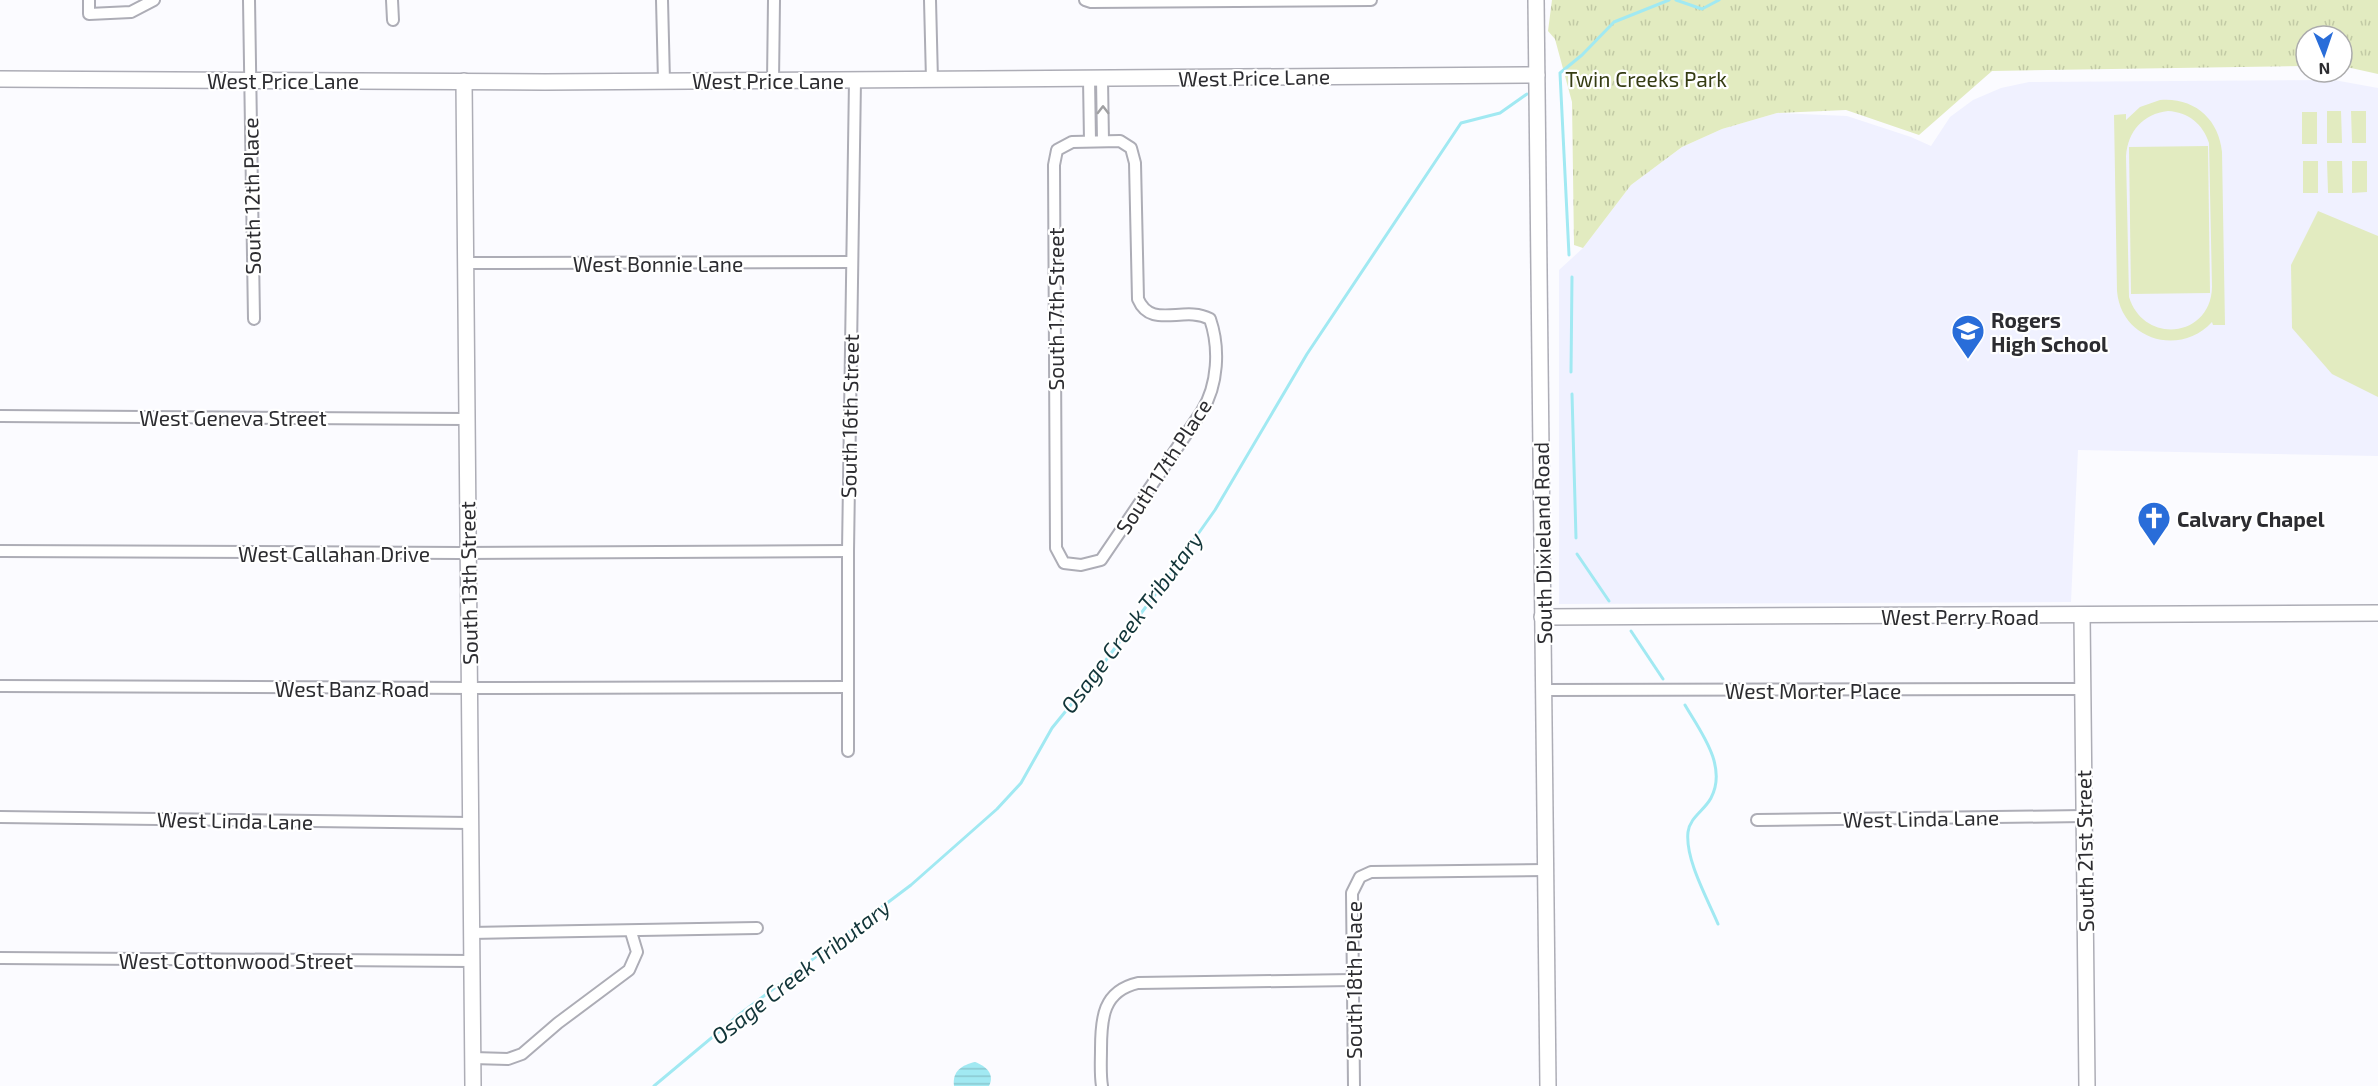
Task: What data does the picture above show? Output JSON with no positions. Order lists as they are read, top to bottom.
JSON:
{
  "streets": {
    "street": [
      "West Price Lane",
      "South 12th Place",
      "West Bonnie Lane",
      "South 17th Street",
      "South 16th Street",
      "West Geneva Street",
      "South 17th Place",
      "South Dixieland Road",
      "West Callahan Drive",
      "South 13th Street",
      "West Perry Road",
      "West Banz Road",
      "West Morter Place",
      "West Linda Lane",
      "South 21st Street",
      "West Cottonwood Street",
      "South 18th Place"
    ]
  },
  "crossings": [
    ["West Price Lane", "South 12th Place"],
    ["West Price Lane", "South 16th Street"],
    ["West Price Lane", "South Dixieland Road"],
    ["West Price Lane", "South 13th Street"],
    ["West Bonnie Lane", "South 16th Street"],
    ["West Bonnie Lane", "South 13th Street"],
    ["South 17th Street", "South 17th Place"],
    ["South 16th Street", "West Callahan Drive"],
    ["South 16th Street", "West Banz Road"],
    ["West Geneva Street", "South 13th Street"],
    ["South Dixieland Road", "West Perry Road"],
    ["South Dixieland Road", "West Morter Place"],
    ["South Dixieland Road", "South 18th Place"],
    ["West Callahan Drive", "South 13th Street"],
    ["South 13th Street", "West Banz Road"],
    ["South 13th Street", "West Linda Lane"],
    ["South 13th Street", "West Cottonwood Street"],
    ["West Perry Road", "South 21st Street"],
    ["West Morter Place", "South 21st Street"],
    ["West Linda Lane", "South 21st Street"]
  ],
  "water": ["Osage Creek Tributary"],
  "parks": ["Twin Creeks Park"],
  "places": {
    "school or university": ["Rogers High School"],
    "church": ["Calvary Chapel"]
  },
  "north": "bottom"
}
